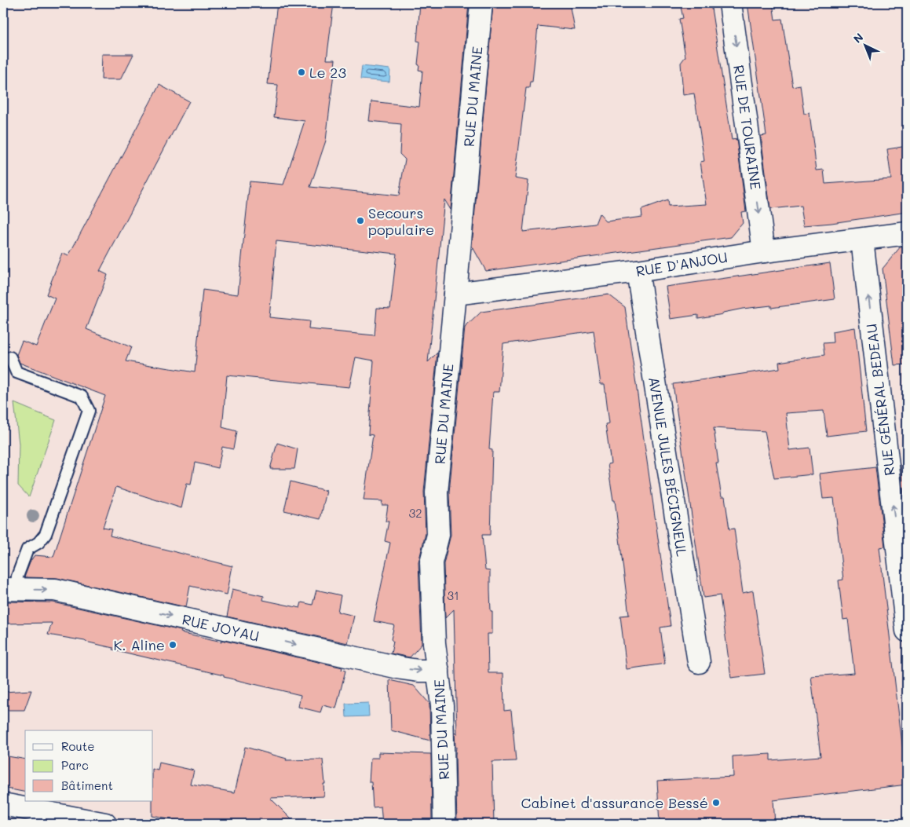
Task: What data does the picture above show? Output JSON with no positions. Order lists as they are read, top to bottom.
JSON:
{
  "streets": {
    "street": [
      "RUE DU MAINE",
      "RUE DE TOURAINE",
      "RUE D'ANJOU",
      "RUE GÉNÉRAL BEDEAU",
      "AVENUE JULES BÉCIGNEUL",
      "RUE JOYAU"
    ]
  },
  "crossings": [
    ["RUE DU MAINE", "RUE D'ANJOU"],
    ["RUE DU MAINE", "RUE JOYAU"],
    ["RUE DE TOURAINE", "RUE D'ANJOU"],
    ["RUE D'ANJOU", "RUE GÉNÉRAL BEDEAU"],
    ["RUE D'ANJOU", "AVENUE JULES BÉCIGNEUL"]
  ],
  "one_way": ["RUE DE TOURAINE", "RUE GÉNÉRAL BEDEAU", "RUE JOYAU"],
  "places": [
    "Le 23",
    "Secours populaire",
    "K. Aline",
    "Cabinet d'assurance Bessé"
  ],
  "house_numbers": ["32", "31"],
  "legend": ["Route", "Parc", "Bâtiment"],
  "north": "top left"
}
